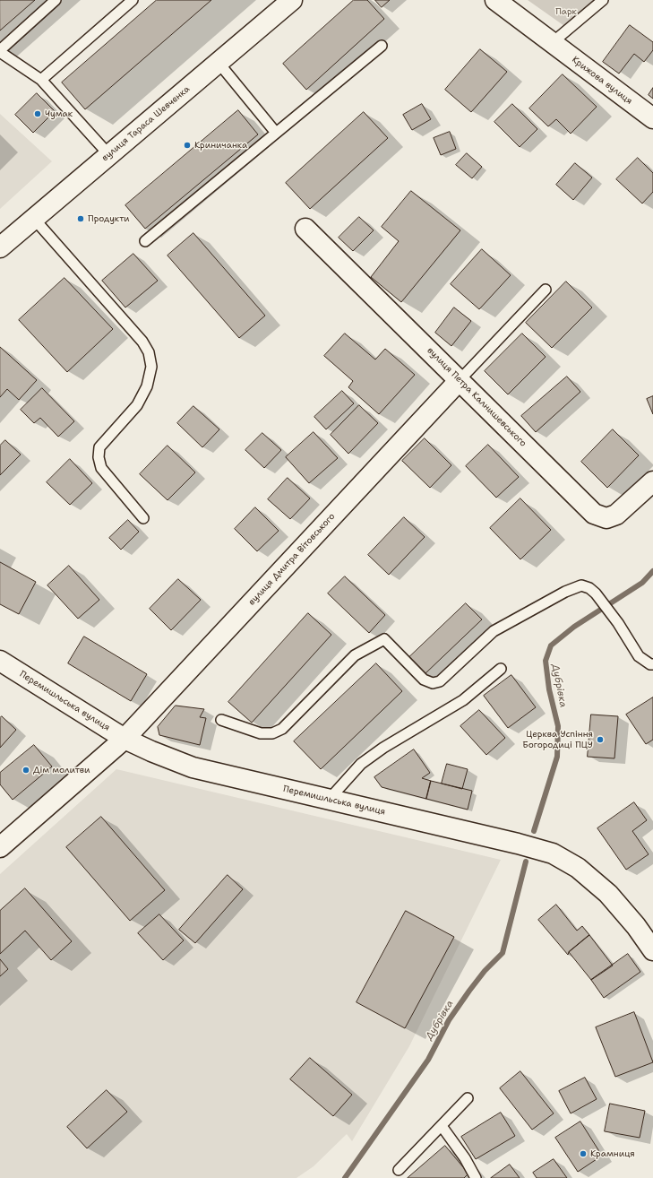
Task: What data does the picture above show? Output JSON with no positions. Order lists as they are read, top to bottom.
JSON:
{
  "streets": {
    "street": [
      "Крижова вулиця",
      "вулиця Тараса Шевченка",
      "вулиця Петра Калнишевського",
      "вулиця Дмитра Вітовського",
      "Перемишльська вулиця"
    ]
  },
  "crossings": [
    ["вулиця Петра Калнишевського", "вулиця Дмитра Вітовського"],
    ["вулиця Дмитра Вітовського", "Перемишльська вулиця"]
  ],
  "water": ["Дубрівка"],
  "parks": ["Парк"],
  "places": [
    "Чумак",
    "Криничанка",
    "Продукти",
    "Церква Успіння Богородиці ПЦУ",
    "Дім молитви",
    "Крамниця"
  ]
}
